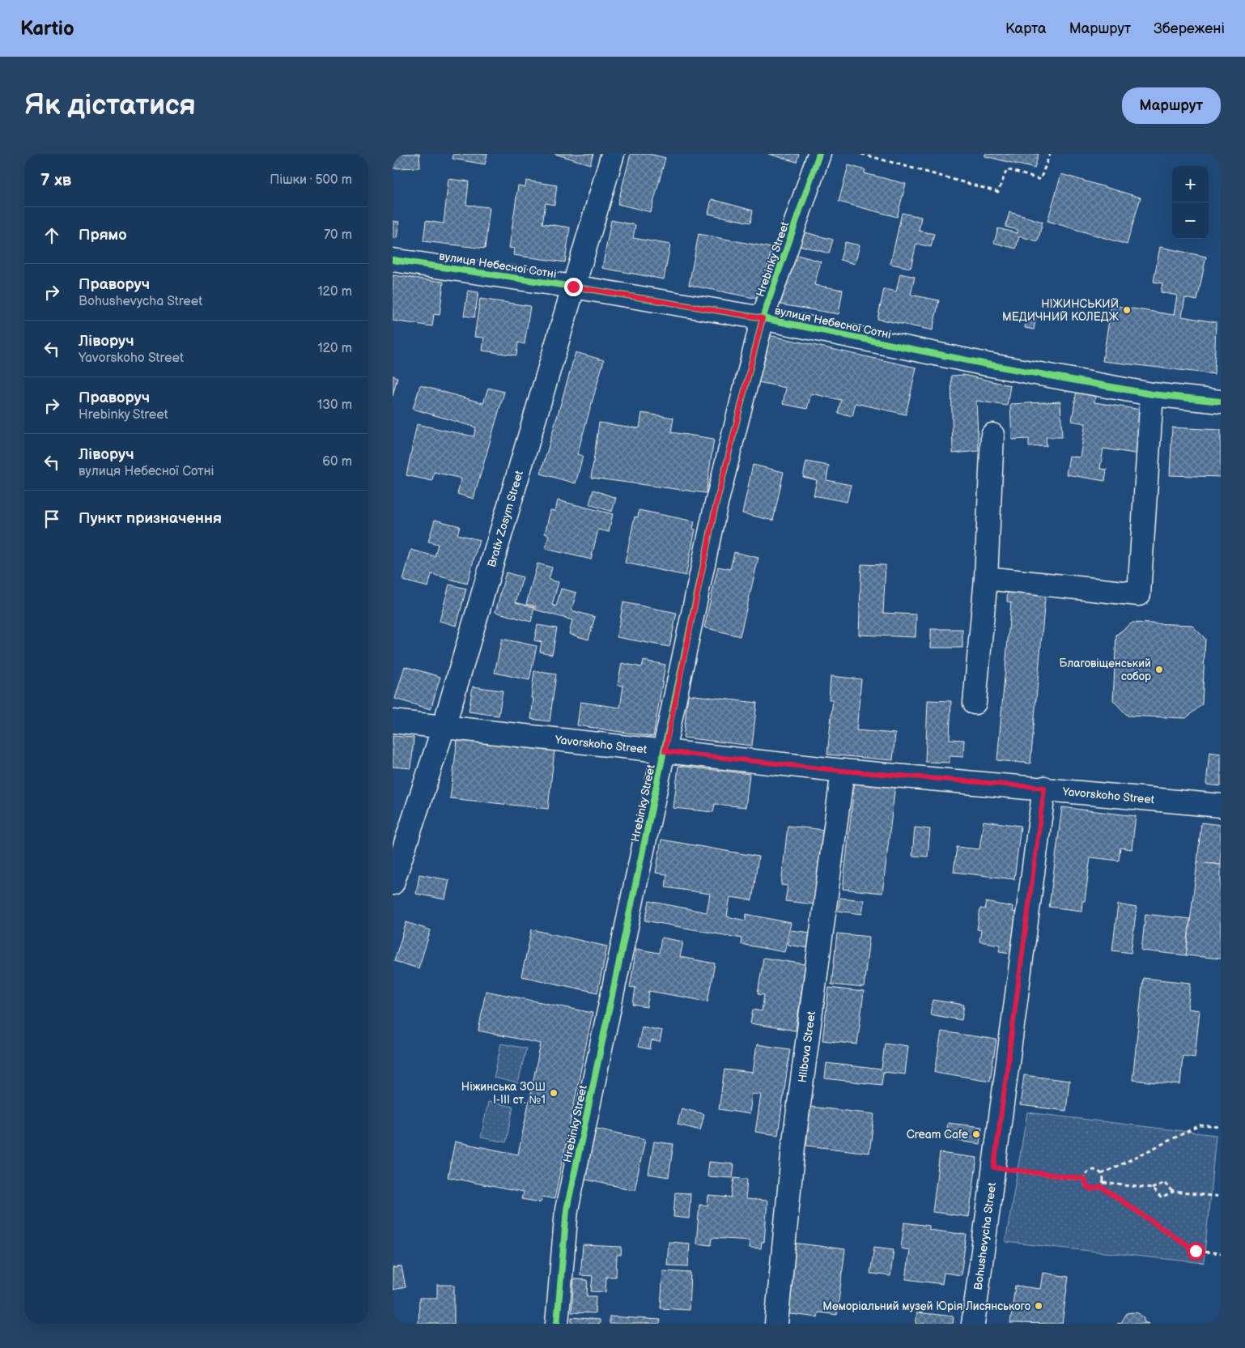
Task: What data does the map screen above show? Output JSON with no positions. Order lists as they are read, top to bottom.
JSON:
{
  "streets": {
    "street": [
      "Hrebinky Street",
      "вулиця Небесної Сотні",
      "Brativ Zosym Street",
      "Yavorskoho Street",
      "Hlibova Street",
      "Bohushevycha Street"
    ]
  },
  "crossings": [
    ["Hrebinky Street", "вулиця Небесної Сотні"],
    ["Hrebinky Street", "Yavorskoho Street"],
    ["вулиця Небесної Сотні", "Brativ Zosym Street"],
    ["Brativ Zosym Street", "Yavorskoho Street"],
    ["Yavorskoho Street", "Hlibova Street"],
    ["Yavorskoho Street", "Bohushevycha Street"]
  ],
  "places": [
    "НІЖИНСЬКИЙ МЕДИЧНИЙ КОЛЕДЖ",
    "Благовіщенський собор",
    "Ніжинська ЗОШ І-ІІІ ст. №1",
    "Cream Cafe",
    "Меморіальний музей Юрія Лисянського"
  ],
  "page": {
    "header": "Kartio",
    "nav": ["Карта", "Маршрут", "Збережені"],
    "buttons": "Маршрут",
    "title": "Як дістатися",
    "heading": ["7 хв", "Пішки · 500 m"],
    "map_buttons": ["+", "−"],
    "list": [
      ["Прямо", "70 m"],
      ["Праворуч", "Bohushevycha Street", "120 m"],
      ["Ліворуч", "Yavorskoho Street", "120 m"],
      ["Праворуч", "Hrebinky Street", "130 m"],
      ["Ліворуч", "вулиця Небесної Сотні", "60 m"],
      "Пункт призначення"
    ]
  }
}
